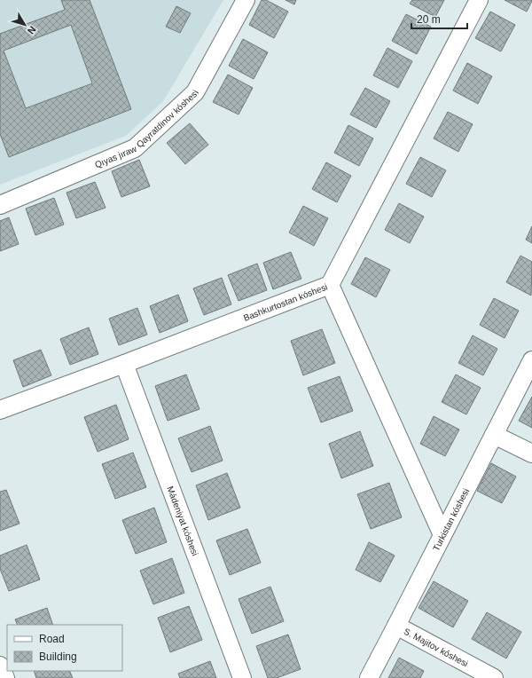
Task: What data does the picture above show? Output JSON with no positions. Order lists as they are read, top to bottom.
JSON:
{
  "streets": {
    "street": [
      "Qıyas jıraw Qayratdinov kóshesi",
      "Bashkurtostan kóshesi",
      "Turkistan kóshesi",
      "Mádeniyat kóshesi",
      "S. Majitov kóshesi"
    ]
  },
  "crossings": [
    ["Bashkurtostan kóshesi", "Mádeniyat kóshesi"],
    ["Turkistan kóshesi", "S. Majitov kóshesi"]
  ],
  "legend": ["Road", "Building"],
  "scale_bar": "20 m",
  "north": "bottom right"
}
